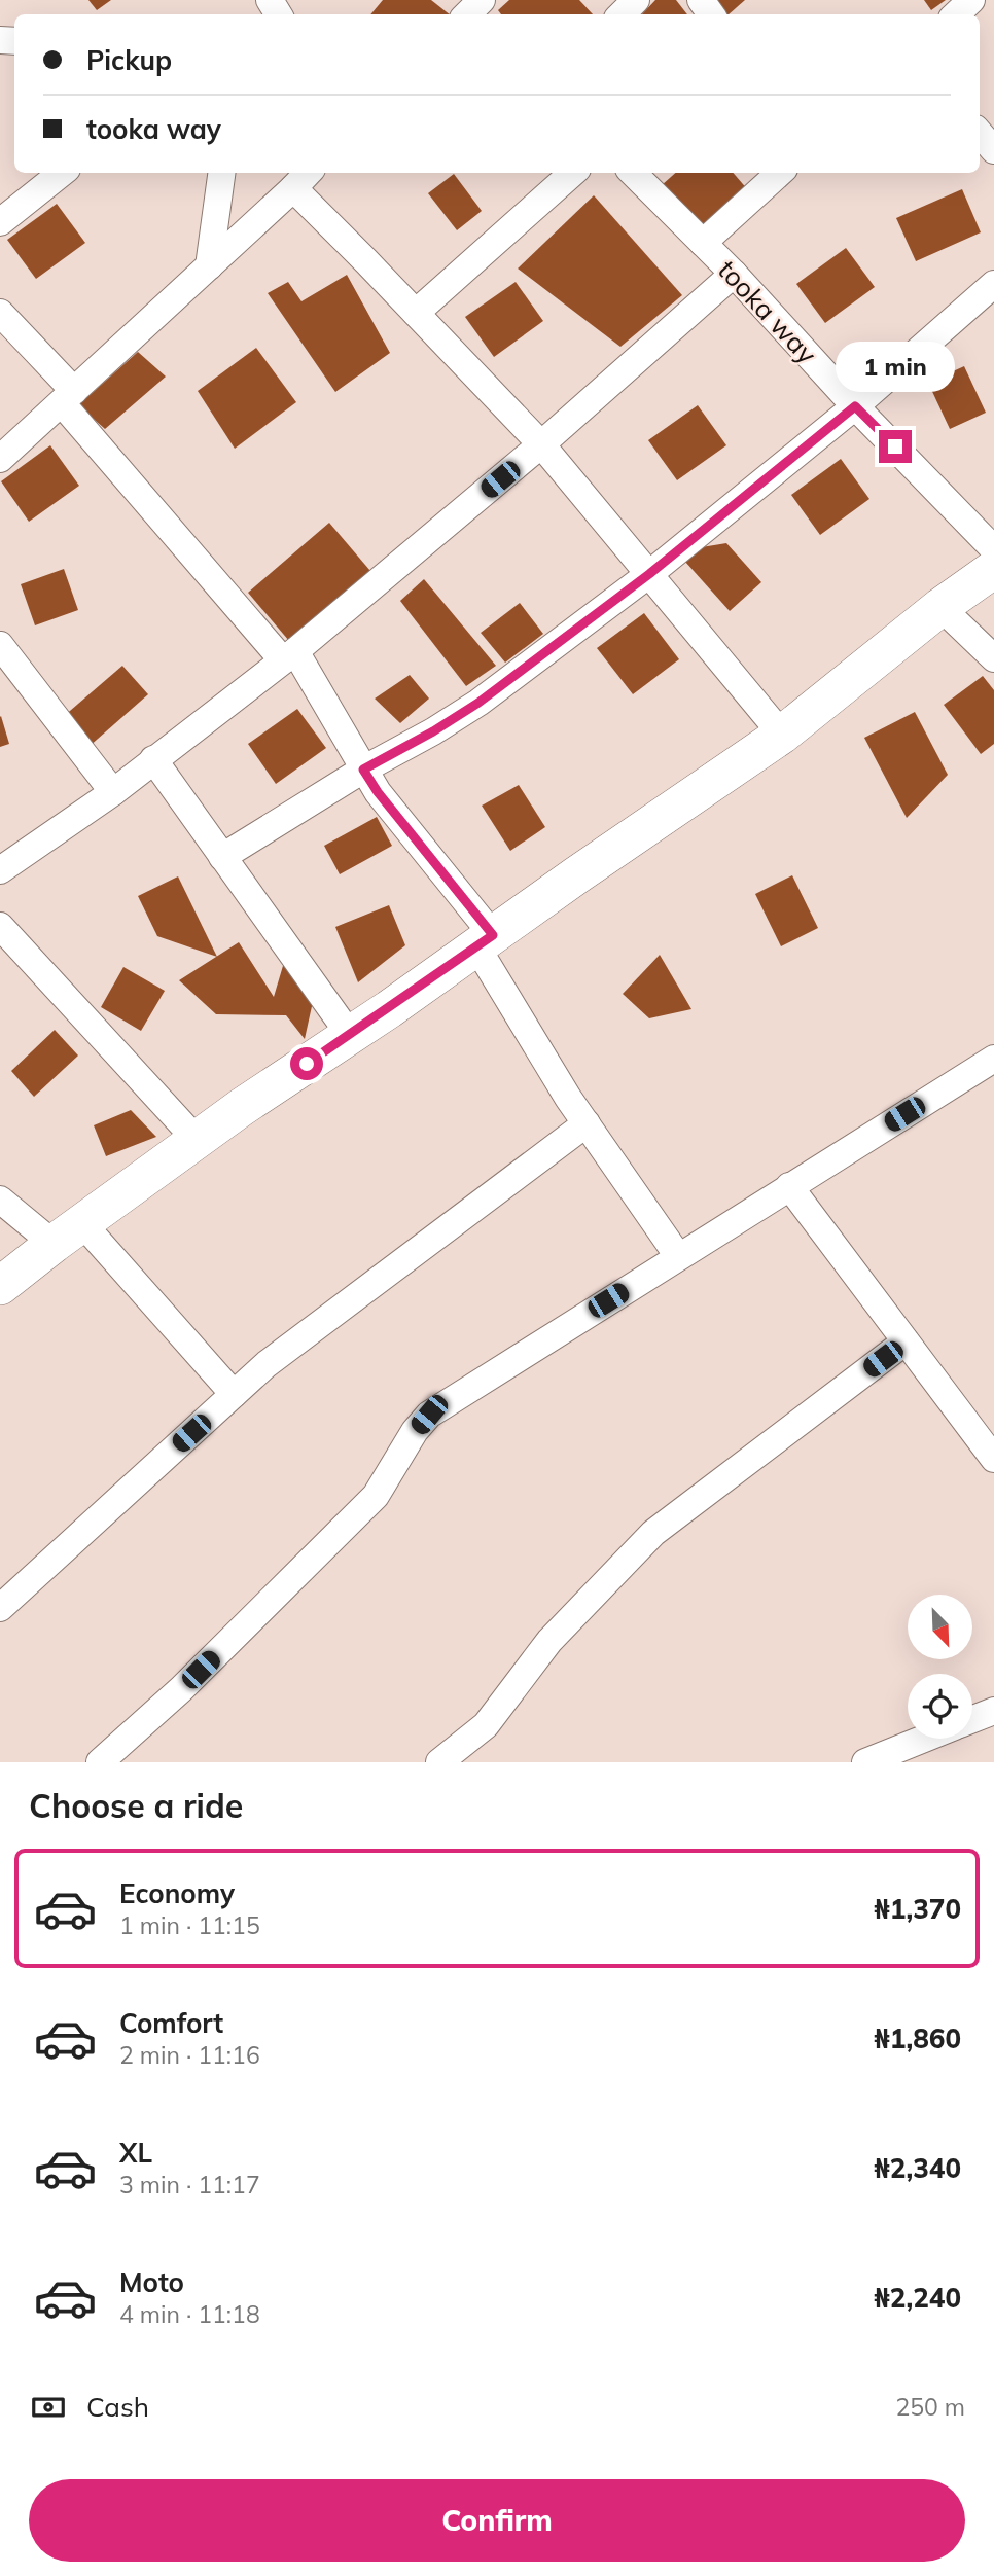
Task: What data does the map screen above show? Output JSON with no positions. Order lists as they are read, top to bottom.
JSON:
{
  "streets": {
    "street": ["tooka way"]
  },
  "north": "bottom right",
  "page": {
    "banner": ["Pickup", "tooka way"],
    "bubble": "1 min",
    "heading": "Choose a ride",
    "list": [
      {
        "name": "Economy",
        "note": "1 min · 11:15",
        "value": "₦1,370"
      },
      {
        "name": "Comfort",
        "note": "2 min · 11:16",
        "value": "₦1,860"
      },
      {
        "name": "XL",
        "note": "3 min · 11:17",
        "value": "₦2,340"
      },
      {
        "name": "Moto",
        "note": "4 min · 11:18",
        "value": "₦2,240"
      }
    ],
    "pay": ["Cash", "250 m"],
    "buttons": "Confirm"
  }
}
